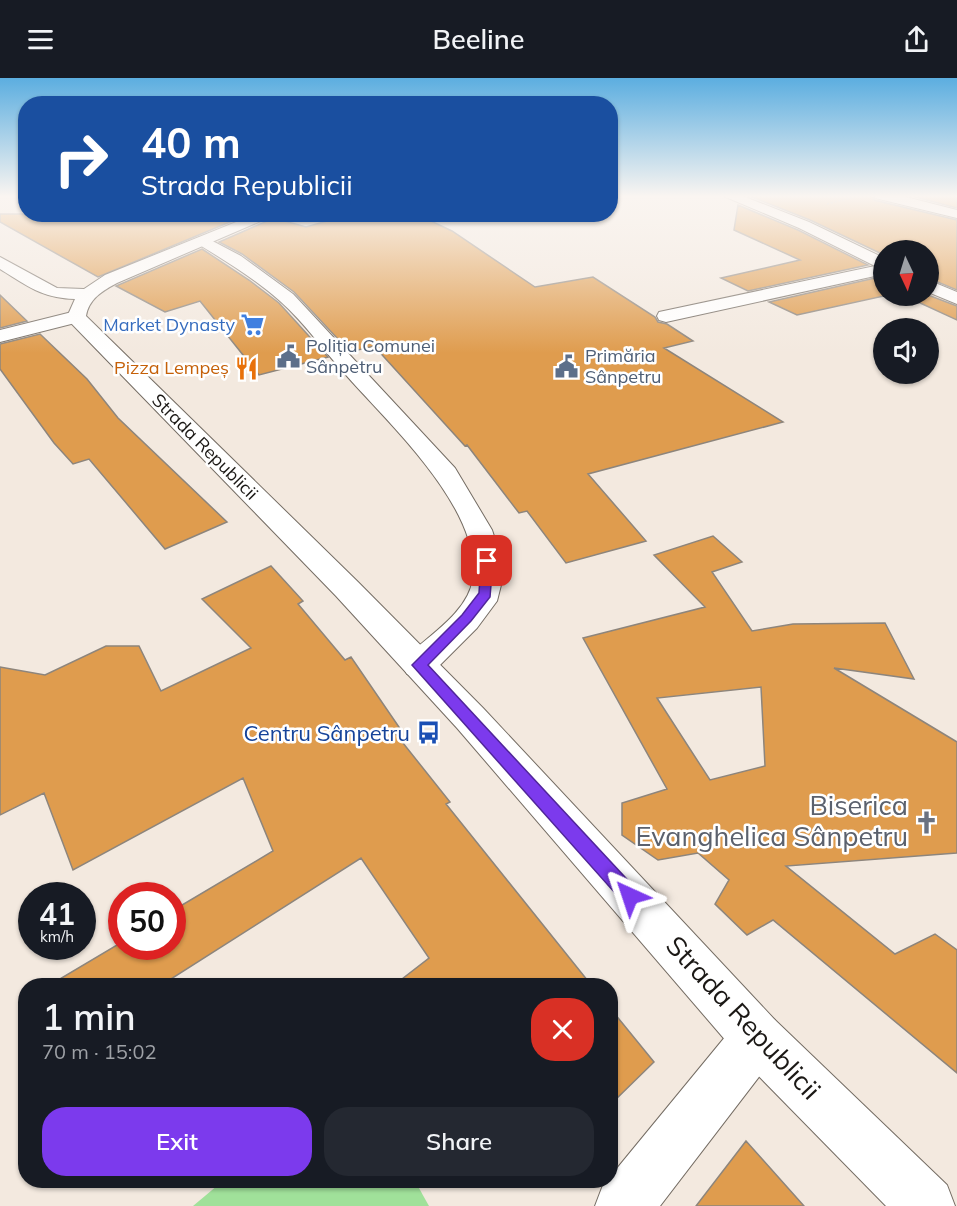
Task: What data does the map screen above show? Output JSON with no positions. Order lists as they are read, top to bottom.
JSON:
{
  "streets": {
    "street": ["Strada Republicii"]
  },
  "places": {
    "supermarket": ["Market Dynasty"],
    "public building": ["Poliția Comunei Sânpetru", "Primăria Sânpetru"],
    "restaurant": ["Pizza Lempeș"],
    "bus stop": ["Centru Sânpetru"],
    "church": ["Biserica Evanghelica Sânpetru"]
  },
  "north": "bottom",
  "page": {
    "header": "Beeline",
    "turn": ["40 m", "Strada Republicii"],
    "speed": "41 km/h",
    "limit": "50",
    "heading": ["1 min", "70 m · 15:02"],
    "buttons": ["Exit", "Share"]
  }
}
